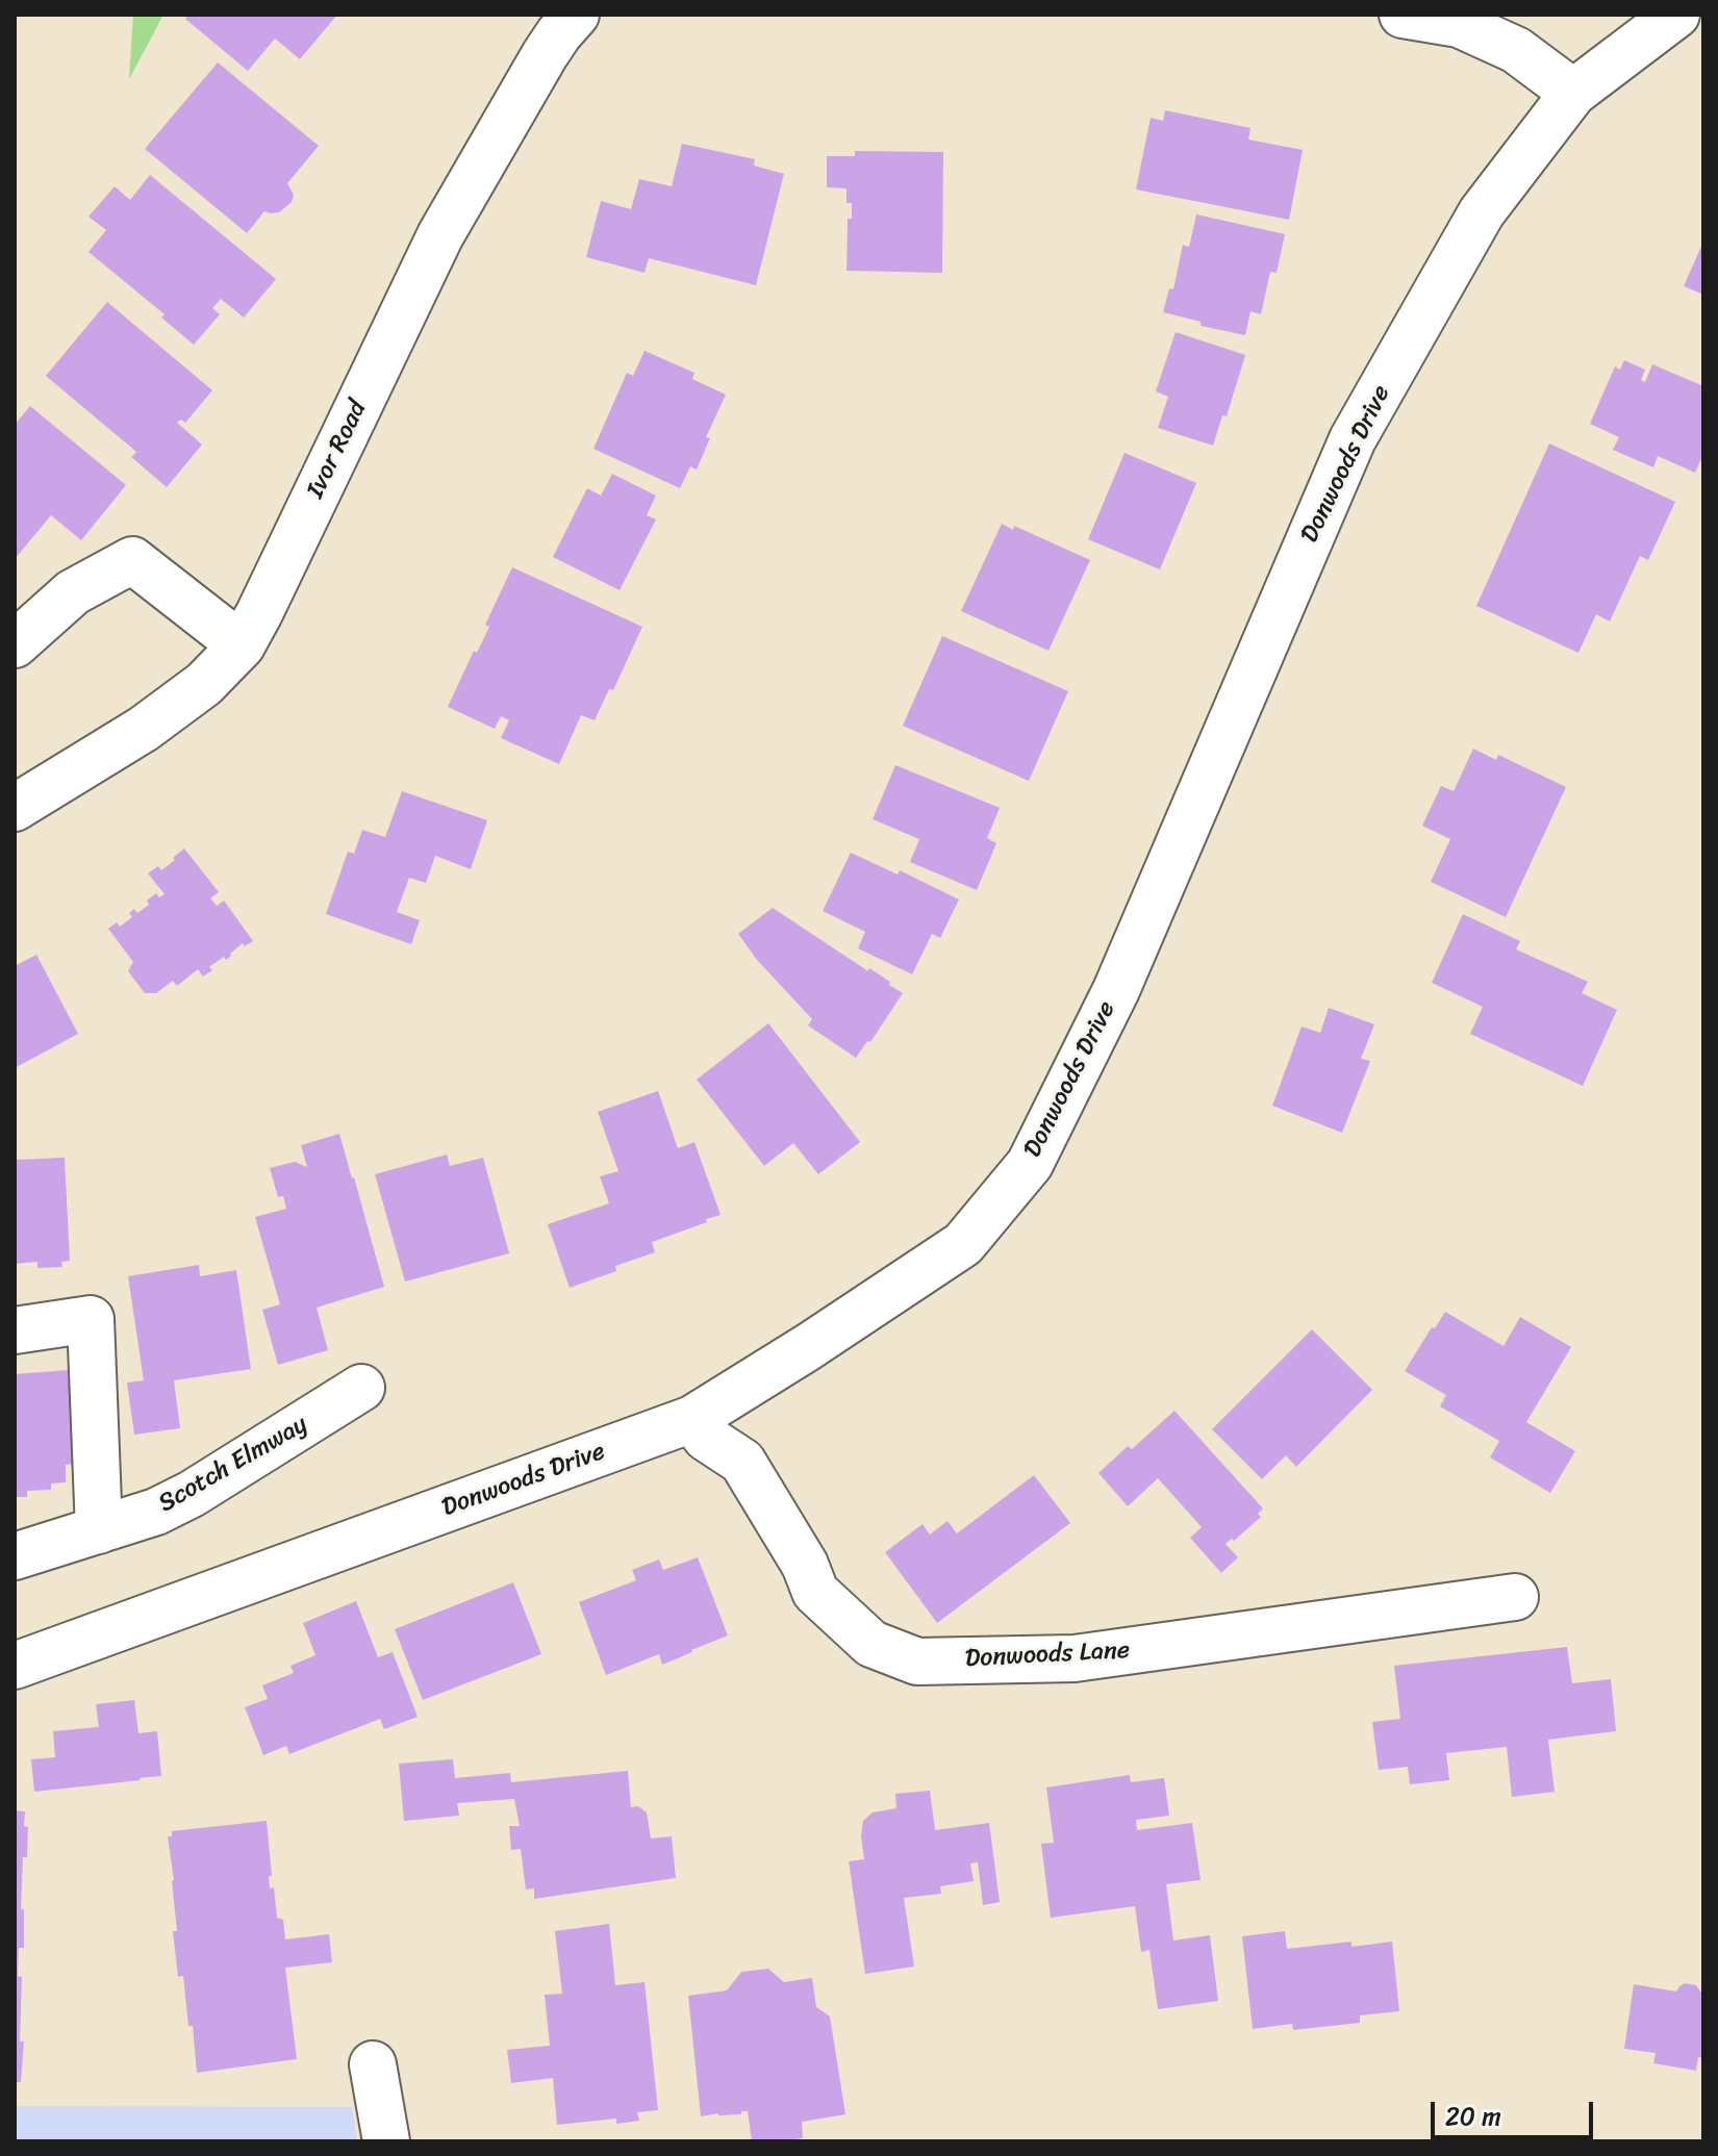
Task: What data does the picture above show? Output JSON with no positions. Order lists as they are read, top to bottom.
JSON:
{
  "streets": {
    "street": [
      "Ivor Road",
      "Donwoods Drive",
      "Scotch Elmway",
      "Donwoods Lane"
    ]
  },
  "crossings": [
    ["Donwoods Drive", "Donwoods Lane"]
  ],
  "scale_bar": "20 m"
}
